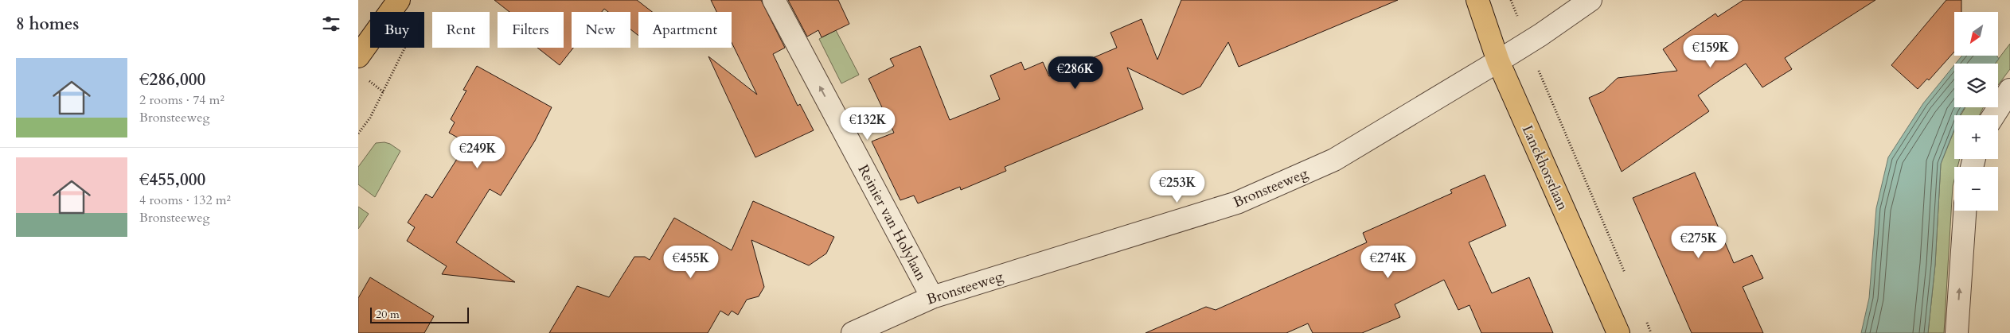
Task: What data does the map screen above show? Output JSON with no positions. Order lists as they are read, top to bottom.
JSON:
{
  "streets": {
    "main road": ["Lanckhorstlaan"],
    "street": ["Bronsteeweg", "Reinier van Holylaan"]
  },
  "crossings": [
    ["Lanckhorstlaan", "Bronsteeweg"],
    ["Bronsteeweg", "Reinier van Holylaan"]
  ],
  "one_way": ["Reinier van Holylaan"],
  "scale_bar": "20 m",
  "north": "bottom left",
  "page": {
    "heading": "8 homes",
    "map_buttons": ["+", "−"],
    "chip": [
      "Buy",
      "Rent",
      "Filters",
      "New",
      "Apartment"
    ],
    "price": [
      "€159K",
      "€286K",
      "€132K",
      "€249K",
      "€253K",
      "€275K",
      "€455K",
      "€274K"
    ],
    "list": [
      {
        "name": "€286,000",
        "note": "2 rooms · 74 m² · Bronsteeweg"
      },
      {
        "name": "€455,000",
        "note": "4 rooms · 132 m² · Bronsteeweg"
      }
    ],
    "scale": "20 m"
  }
}
